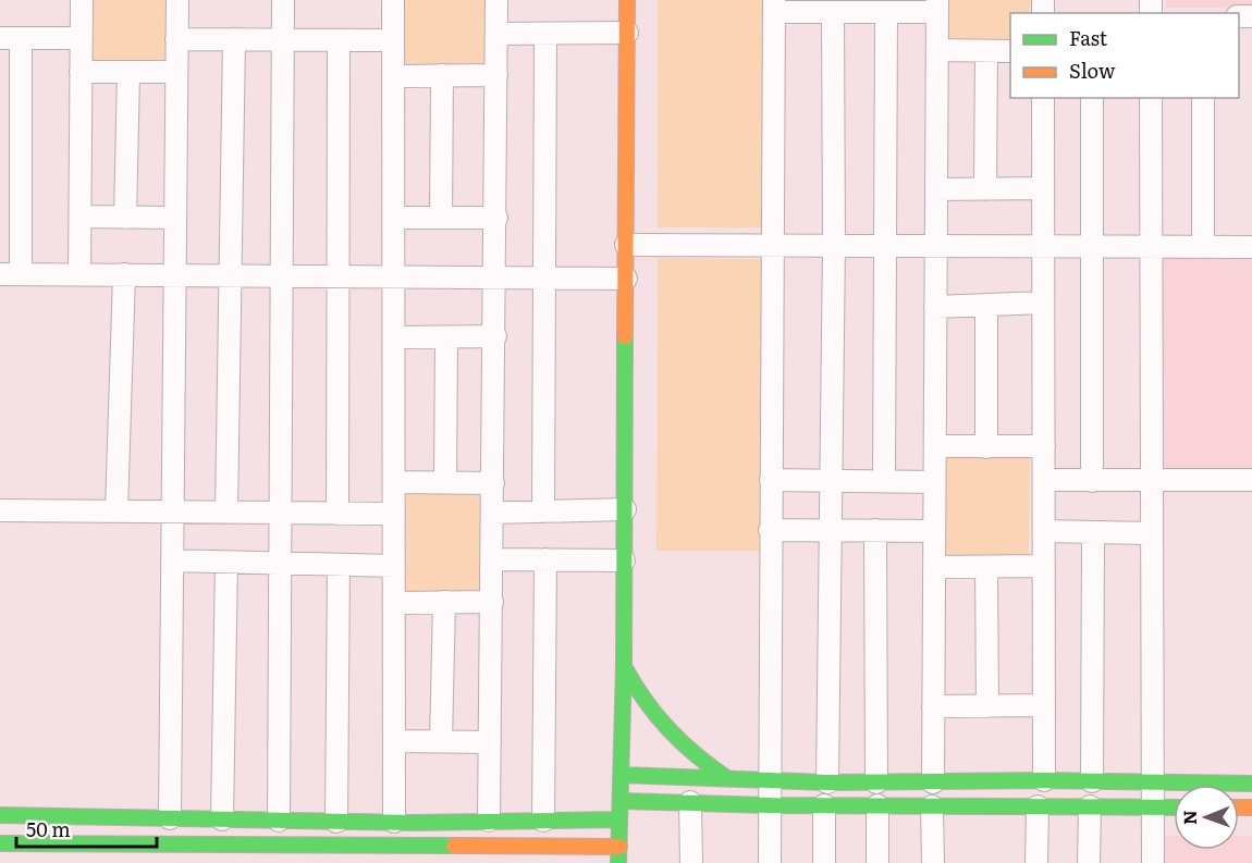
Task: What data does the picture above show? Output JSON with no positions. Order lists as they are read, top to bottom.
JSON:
{
  "legend": ["Fast", "Slow"],
  "scale_bar": "50 m",
  "north": "left"
}
